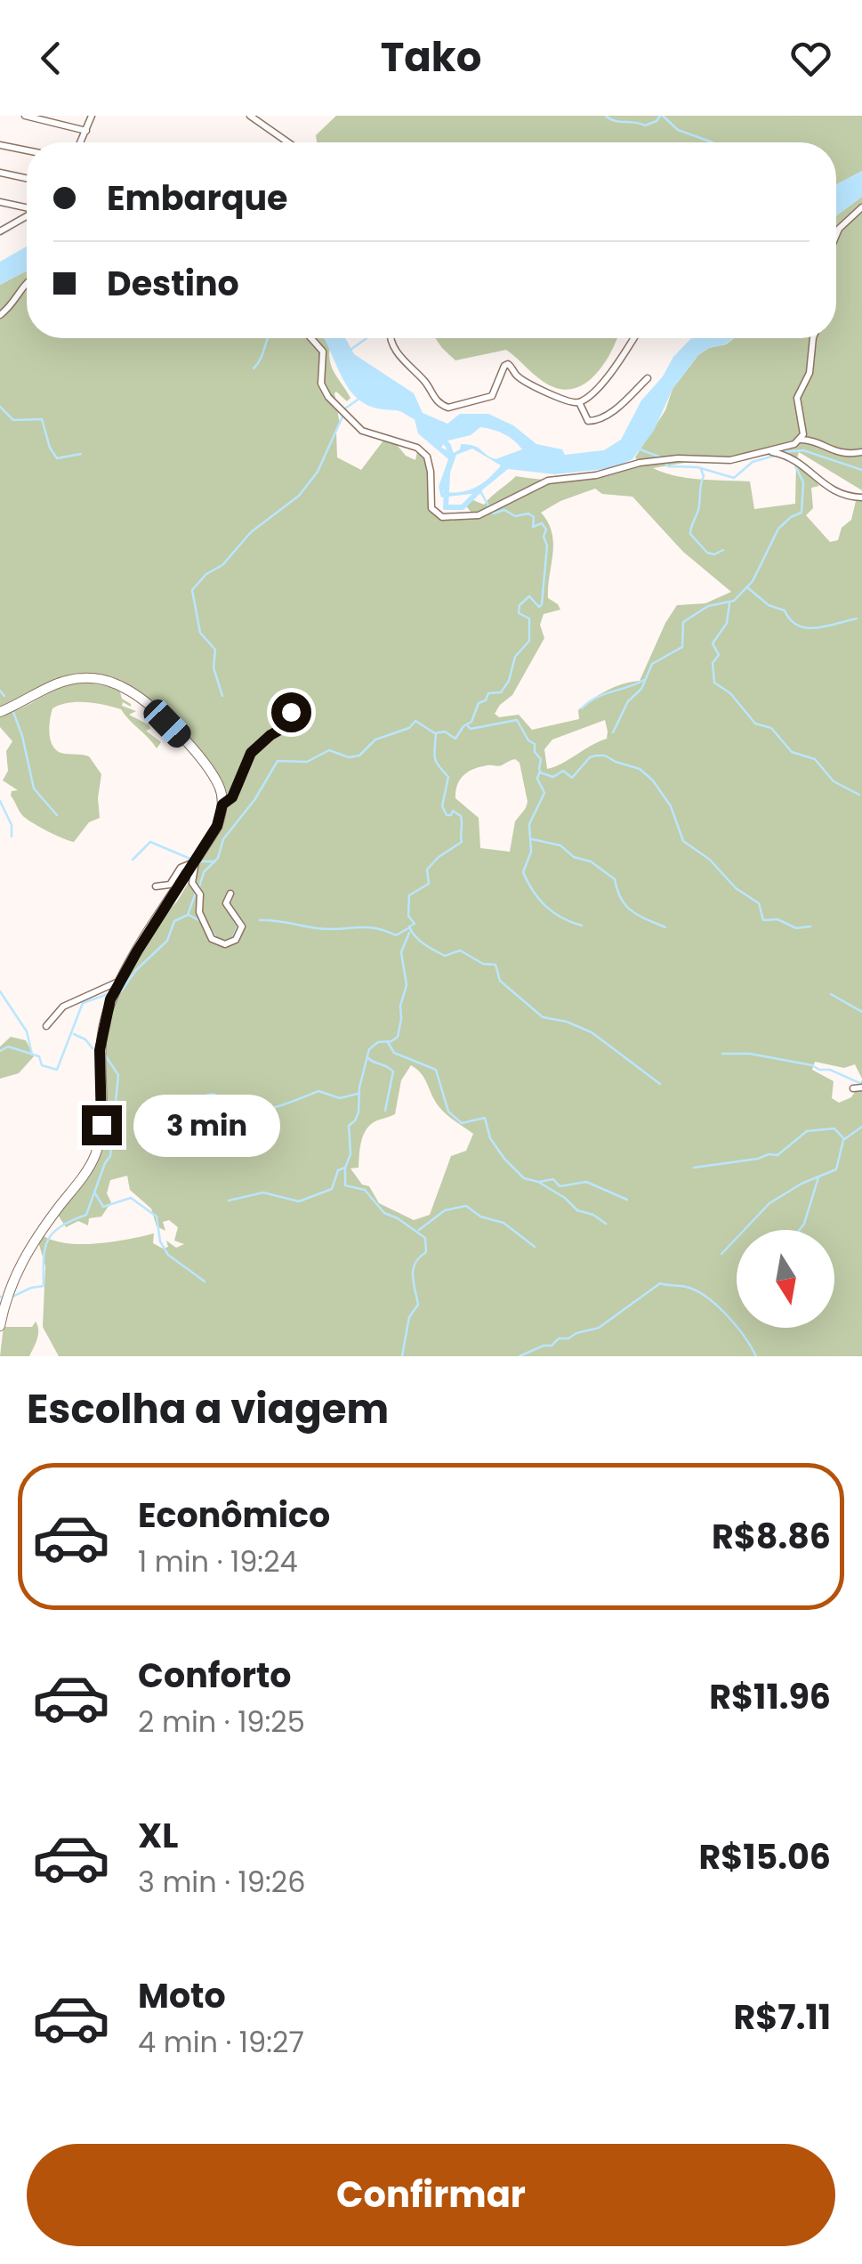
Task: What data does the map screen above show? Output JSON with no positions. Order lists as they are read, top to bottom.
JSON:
{
  "north": "bottom",
  "page": {
    "header": "Tako",
    "banner": ["Embarque", "Destino"],
    "bubble": "3 min",
    "heading": "Escolha a viagem",
    "list": [
      {
        "name": "Econômico",
        "note": "1 min · 19:24",
        "value": "R$8.86"
      },
      {
        "name": "Conforto",
        "note": "2 min · 19:25",
        "value": "R$11.96"
      },
      {
        "name": "XL",
        "note": "3 min · 19:26",
        "value": "R$15.06"
      },
      {
        "name": "Moto",
        "note": "4 min · 19:27",
        "value": "R$7.11"
      }
    ],
    "buttons": "Confirmar"
  }
}
